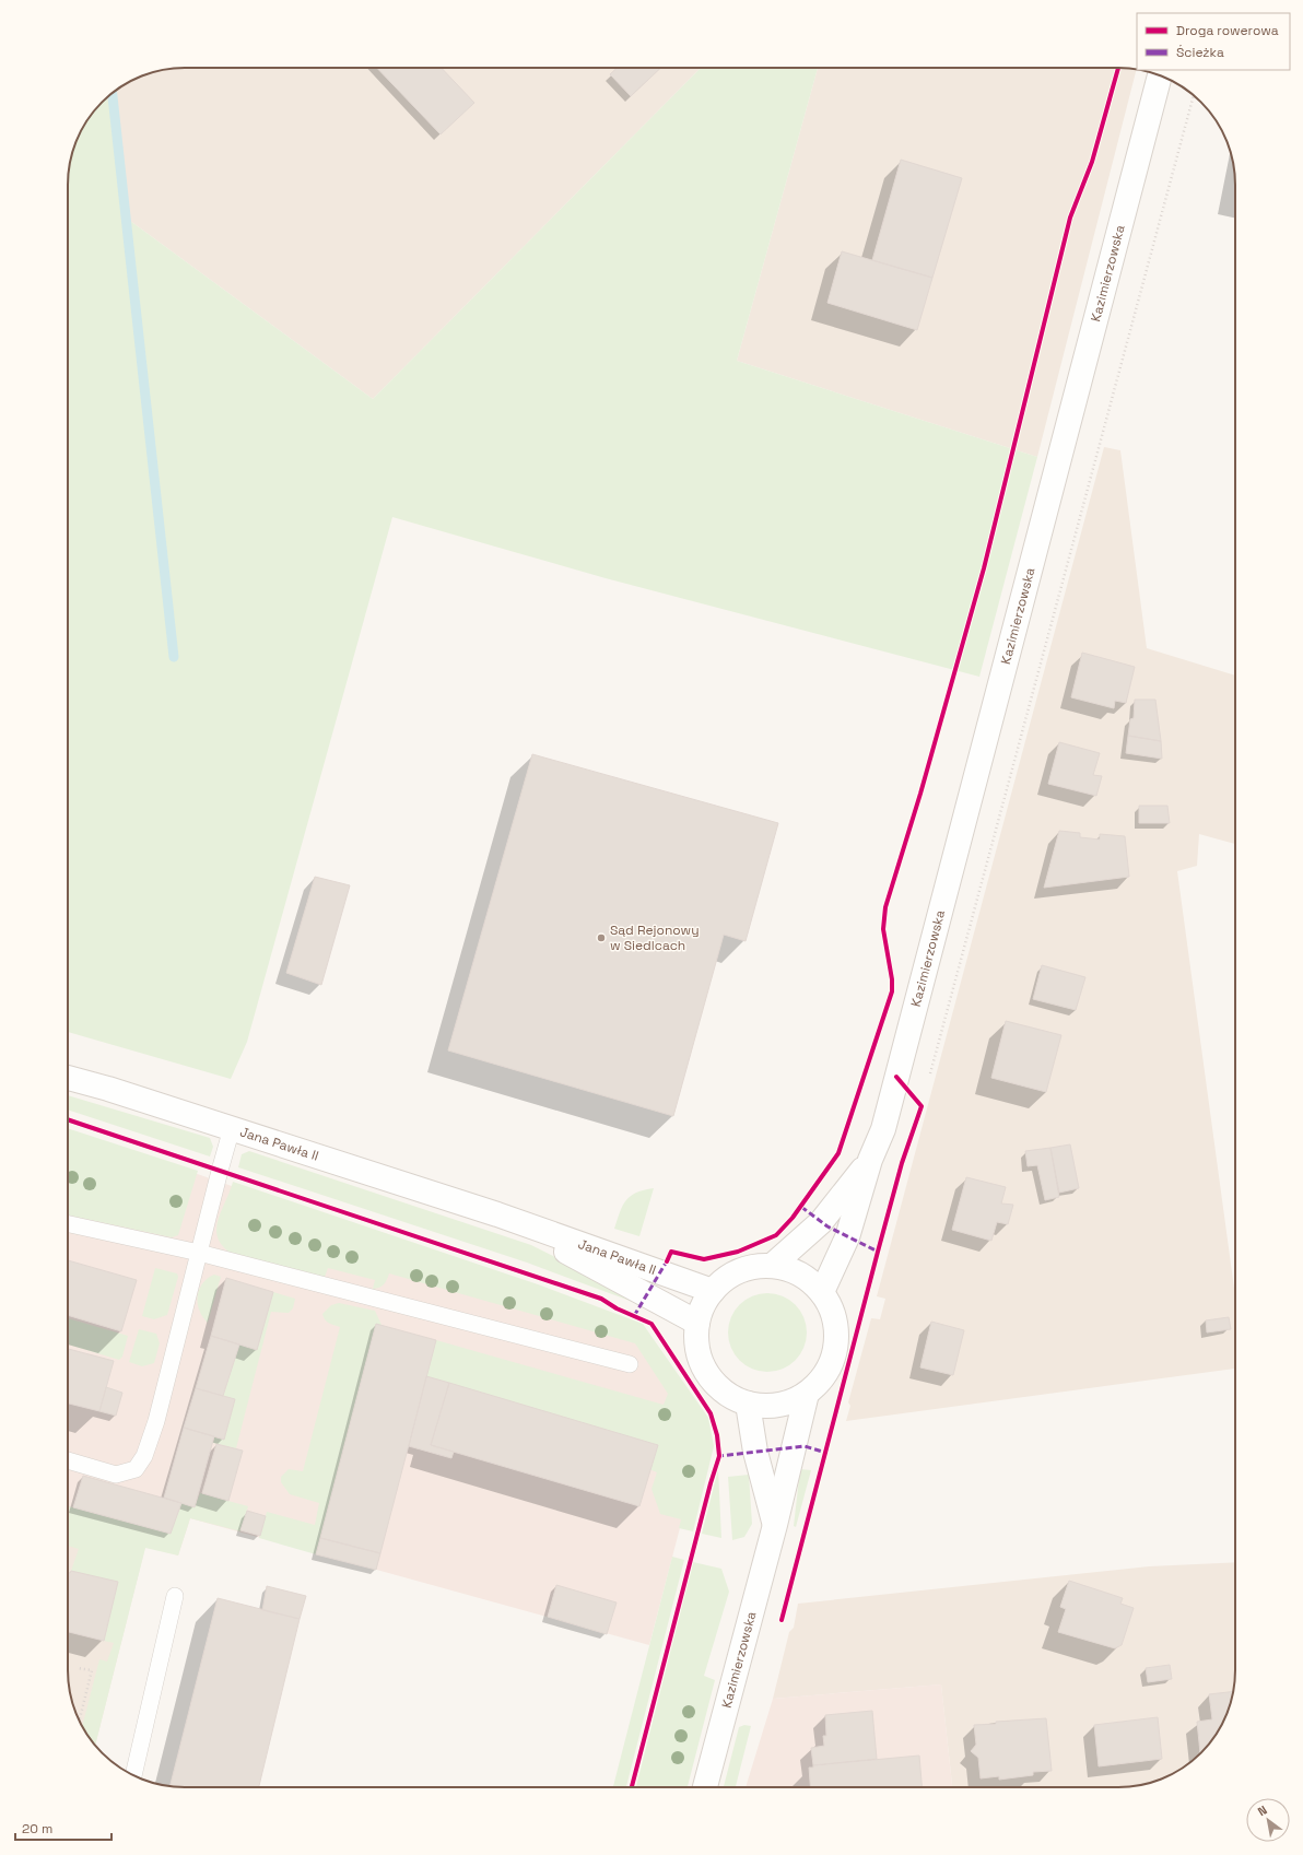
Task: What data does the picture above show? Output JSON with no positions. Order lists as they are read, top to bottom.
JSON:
{
  "streets": {
    "main road": ["Kazimierzowska", "Jana Pawła II"]
  },
  "crossings": [
    ["Kazimierzowska", "Jana Pawła II"]
  ],
  "places": ["Sąd Rejonowy w Siedlcach"],
  "legend": ["Droga rowerowa", "Ścieżka"],
  "scale_bar": "20 m",
  "north": "top left"
}
